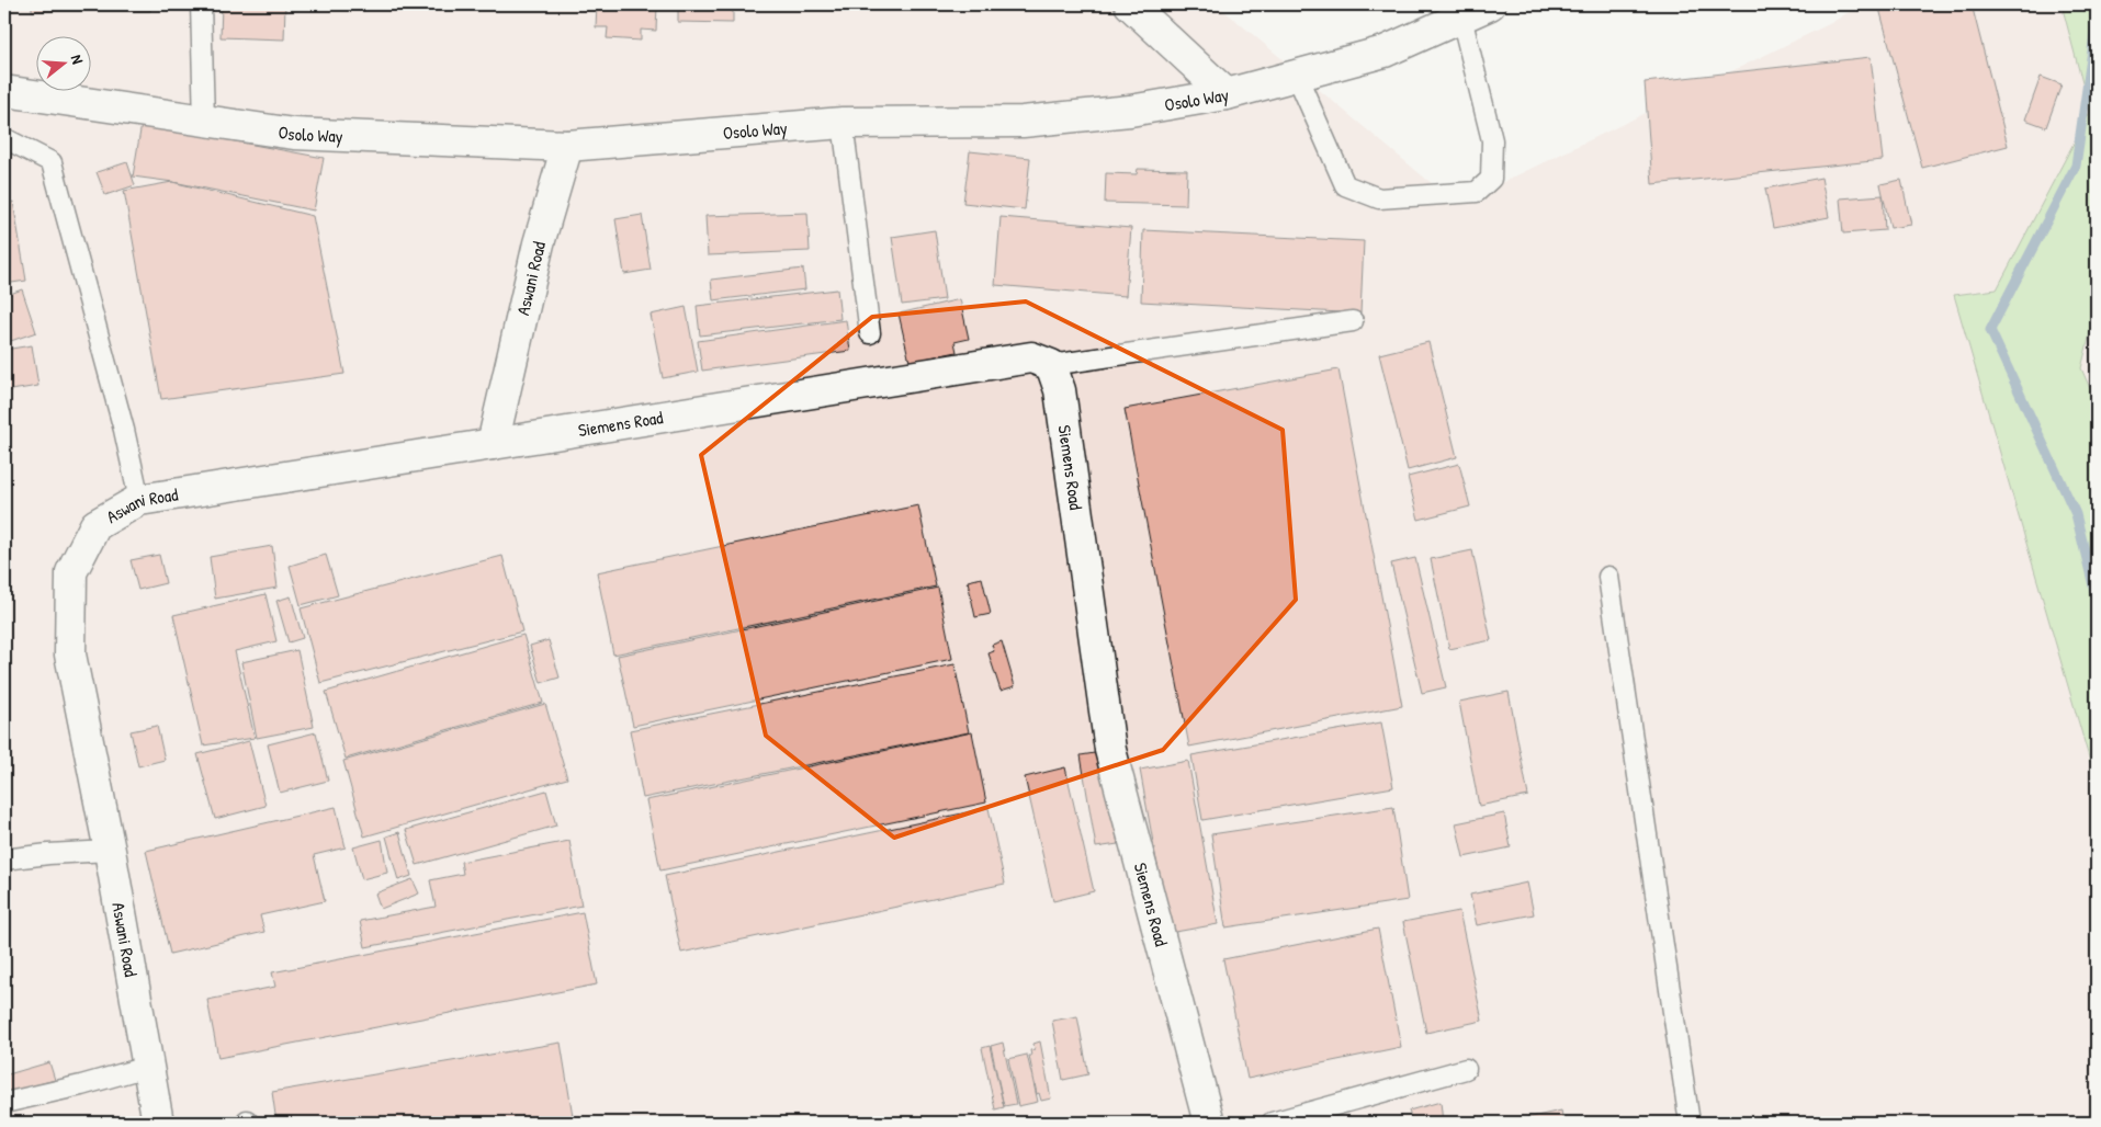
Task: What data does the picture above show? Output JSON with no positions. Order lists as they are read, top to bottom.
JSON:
{
  "streets": {
    "street": ["Osolo Way", "Aswani Road", "Siemens Road"]
  },
  "crossings": [
    ["Osolo Way", "Aswani Road"],
    ["Aswani Road", "Siemens Road"]
  ],
  "north": "right"
}
